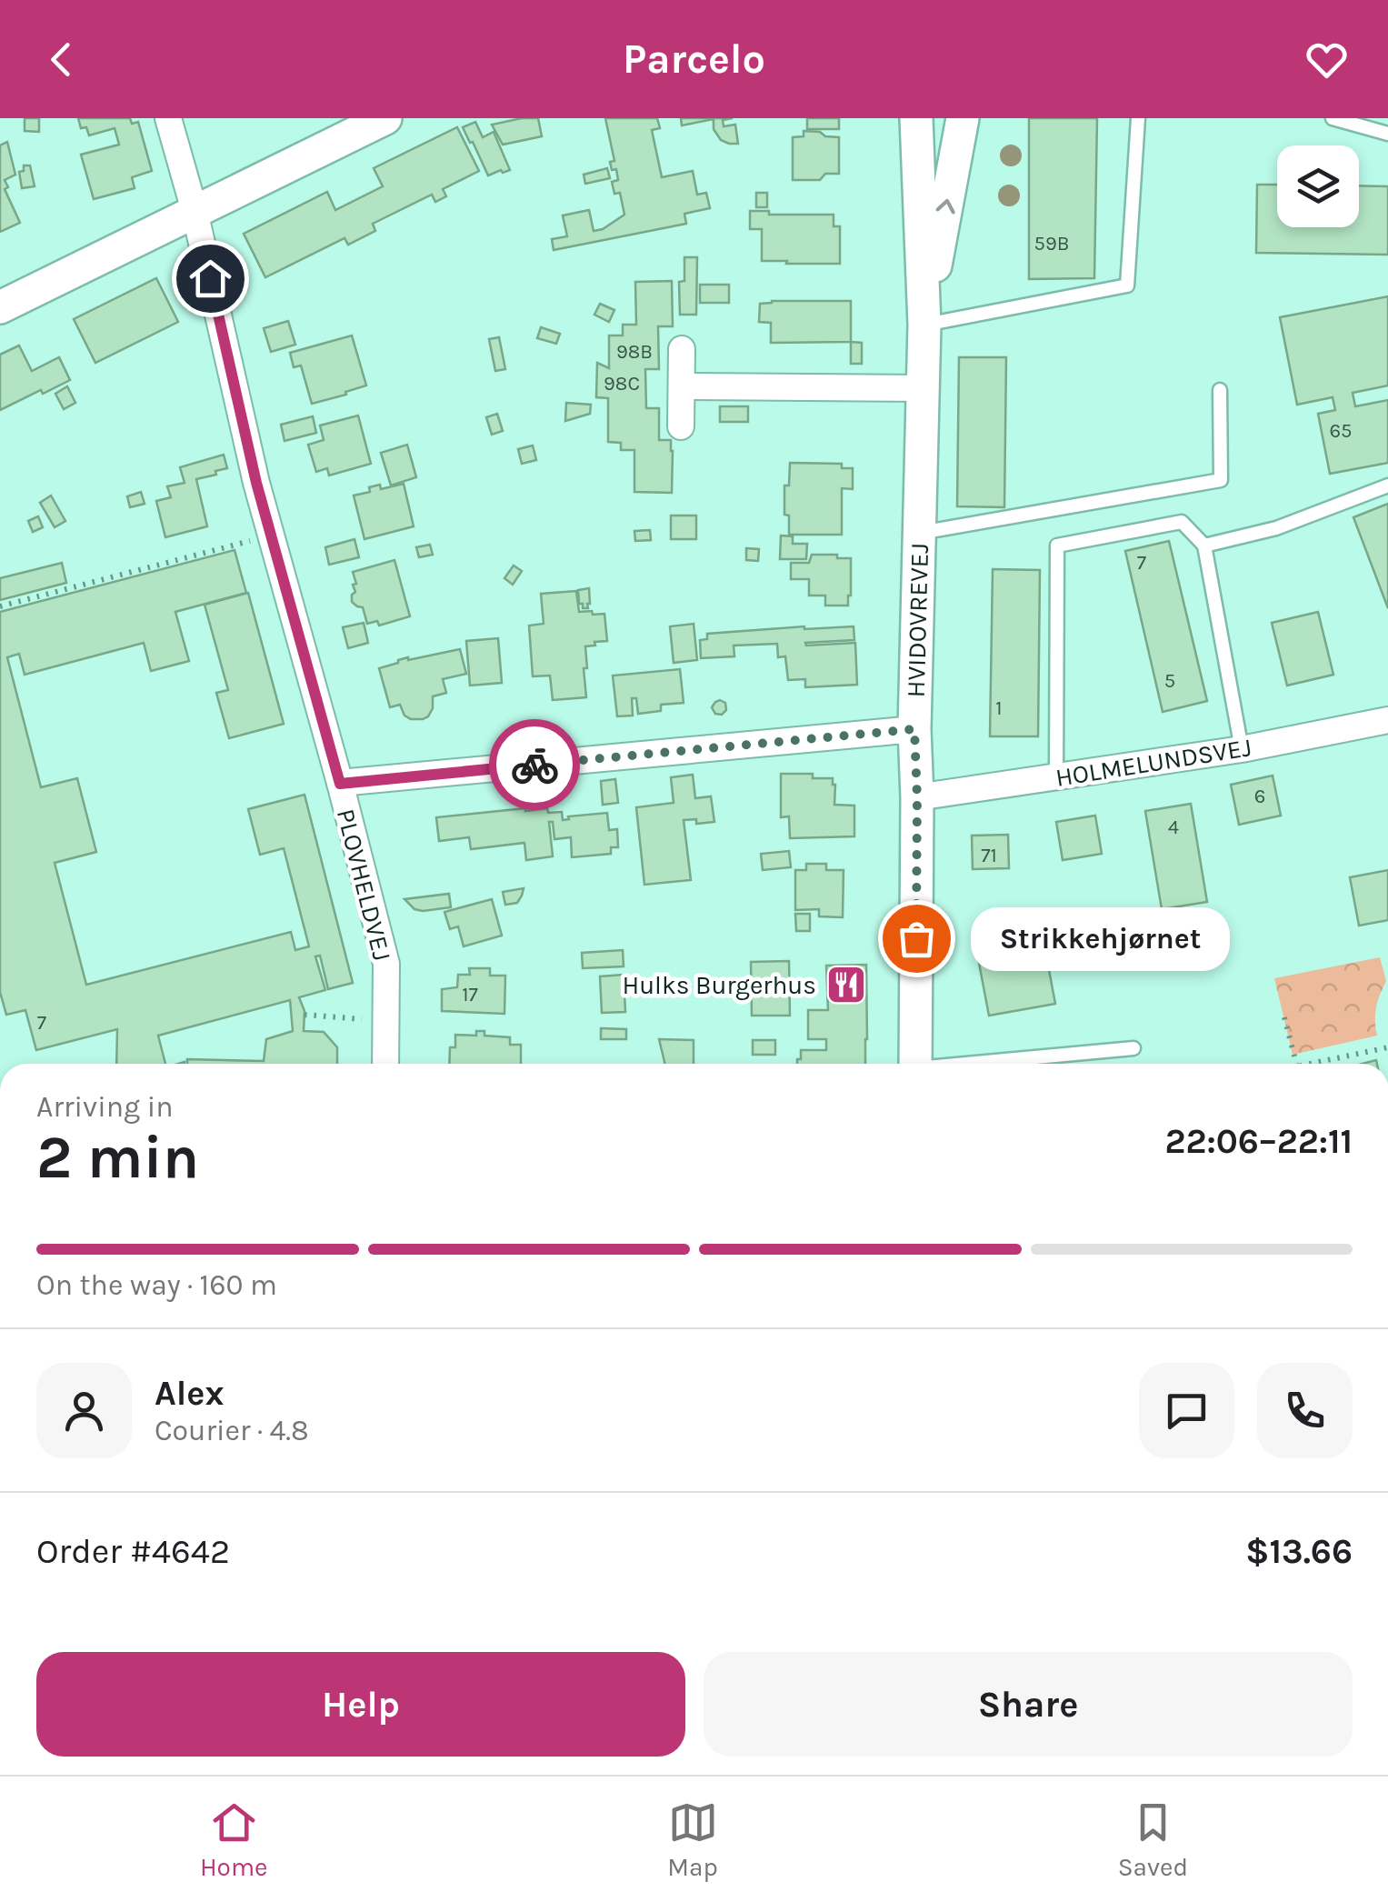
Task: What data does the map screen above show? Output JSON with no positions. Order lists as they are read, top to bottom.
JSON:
{
  "streets": {
    "street": ["HVIDOVREVEJ", "HOLMELUNDSVEJ", "PLOVHELDVEJ"]
  },
  "crossings": [
    ["HVIDOVREVEJ", "HOLMELUNDSVEJ"]
  ],
  "places": {
    "other": ["Strikkehjørnet"],
    "restaurant": ["Hulks Burgerhus"]
  },
  "house_numbers": [
    "59B",
    "98B",
    "98C",
    "65",
    "7",
    "5",
    "1",
    "6",
    "4",
    "71",
    "17",
    "7"
  ],
  "page": {
    "header": "Parcelo",
    "bubble": "Strikkehjørnet",
    "heading": ["2 min", "Arriving in", "22:06–22:11"],
    "panel": [
      "Alex",
      "Courier · 4.8",
      "Order #4642",
      "$13.66"
    ],
    "bar": "On the way · 160 m",
    "buttons": ["Help", "Share"],
    "tabs": ["Home", "Map", "Saved"]
  }
}
